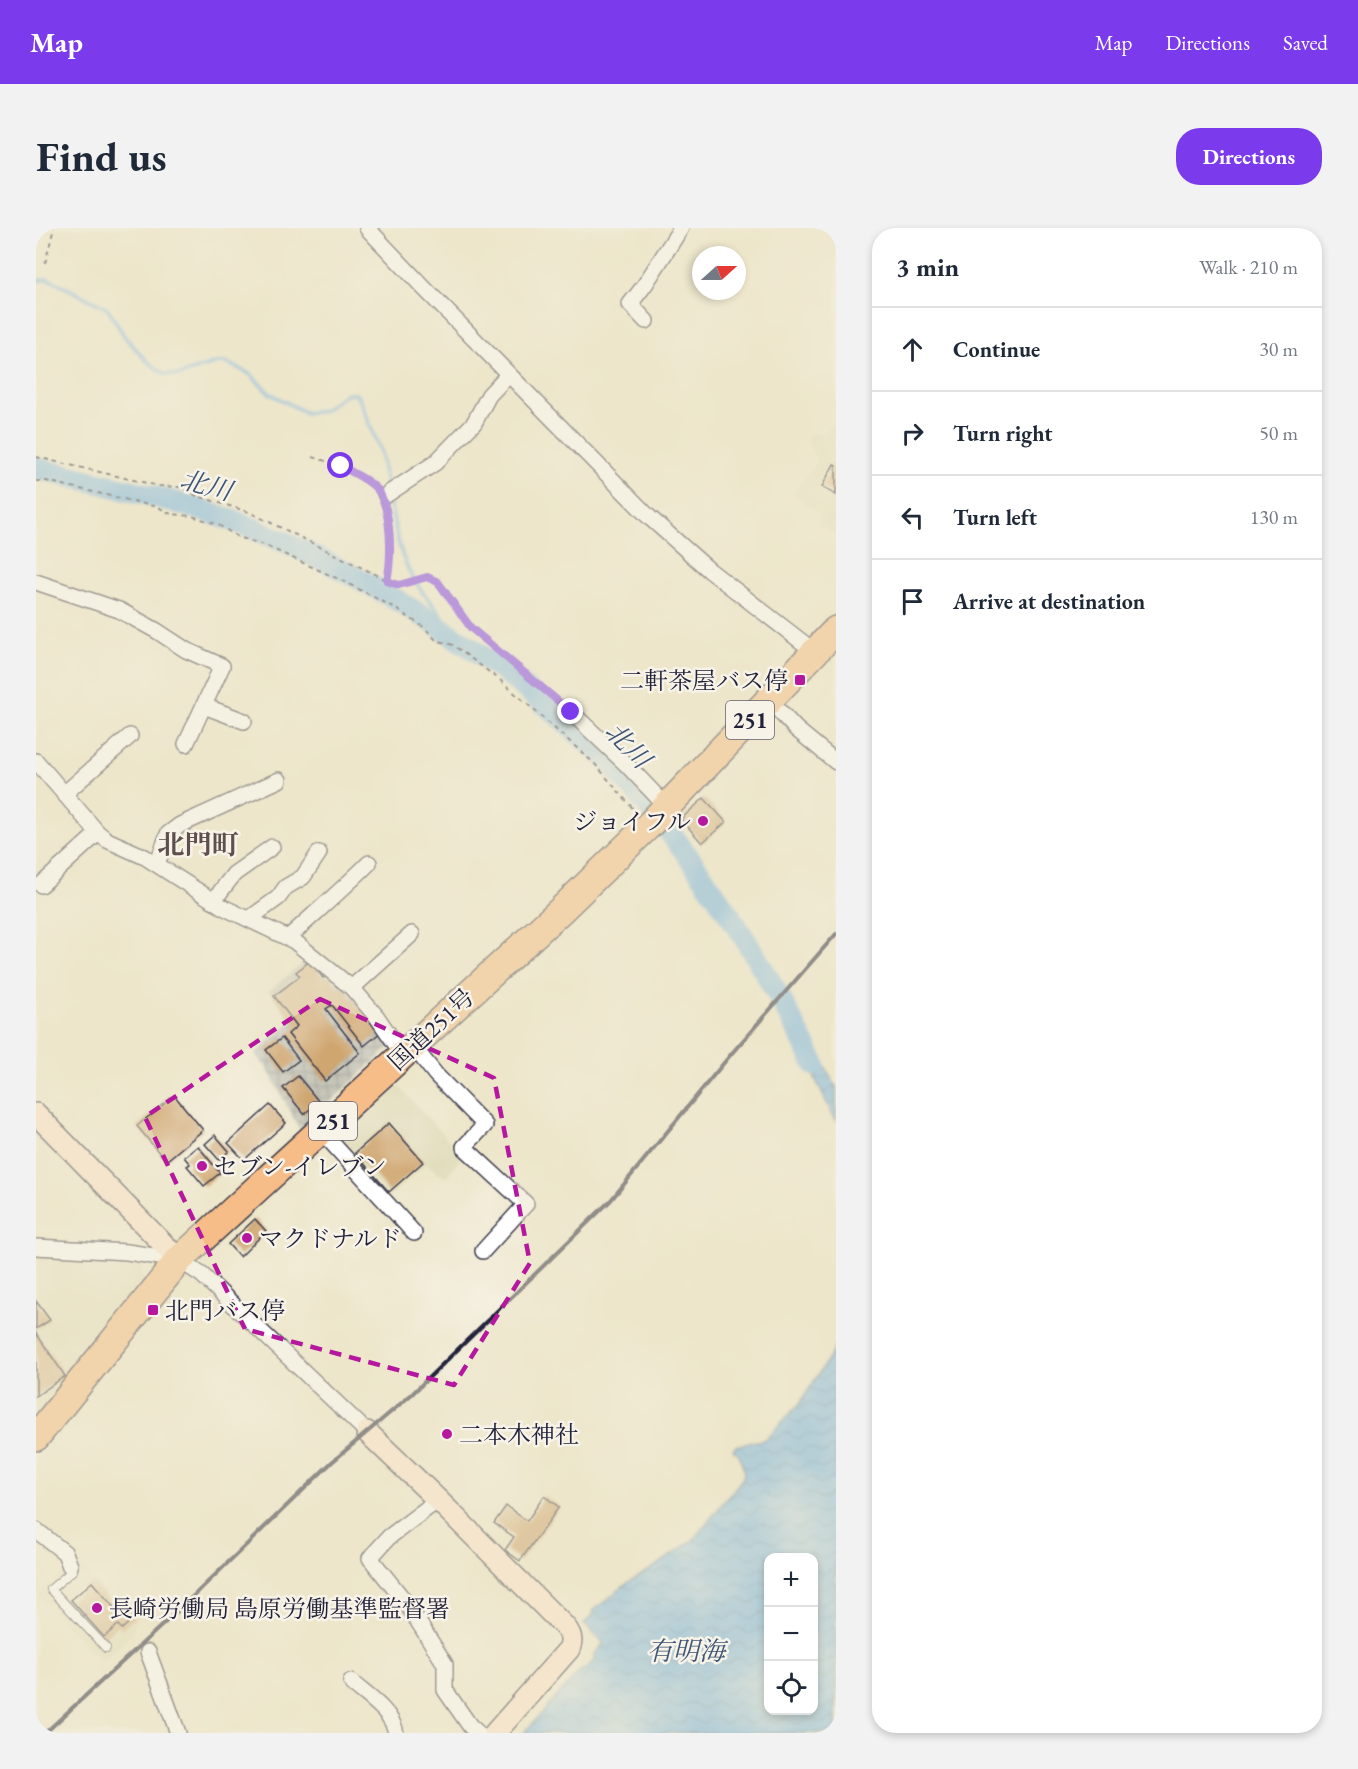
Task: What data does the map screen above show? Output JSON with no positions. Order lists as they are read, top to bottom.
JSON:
{
  "streets": {
    "highway": ["251", "国道251号"]
  },
  "districts": ["北門町"],
  "water": ["北川", "有明海"],
  "places": {
    "transit": ["二軒茶屋バス停", "北門バス停"],
    "other": [
      "ジョイフル",
      "セブン-イレブン",
      "マクドナルド",
      "二本木神社",
      "長崎労働局 島原労働基準監督署"
    ]
  },
  "north": "right",
  "page": {
    "header": "Map",
    "nav": ["Map", "Directions", "Saved"],
    "buttons": "Directions",
    "title": "Find us",
    "heading": ["3 min", "Walk · 210 m"],
    "list": [
      ["Continue", "30 m"],
      ["Turn right", "50 m"],
      ["Turn left", "130 m"],
      "Arrive at destination"
    ],
    "map_buttons": ["+", "−"]
  }
}
